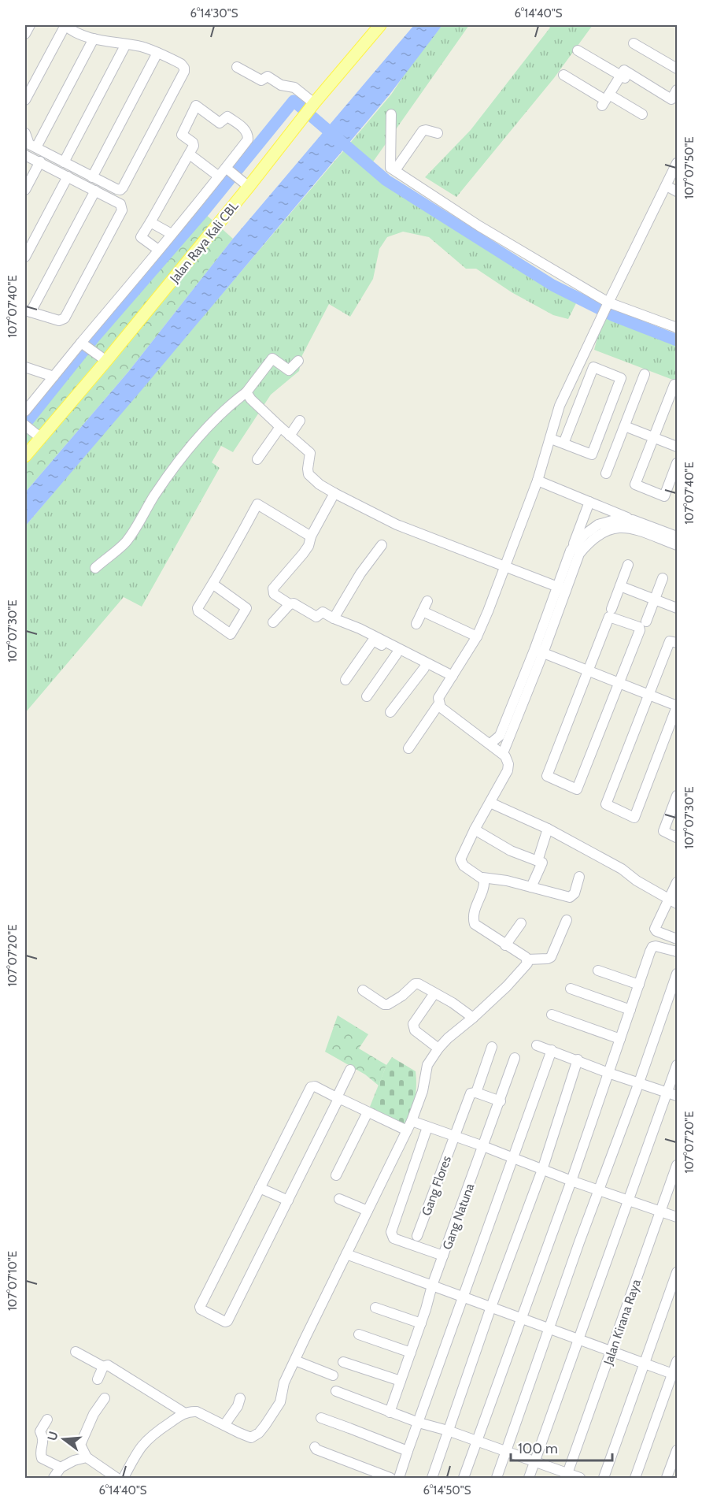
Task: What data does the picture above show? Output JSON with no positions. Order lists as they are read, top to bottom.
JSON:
{
  "streets": {
    "main road": ["Jalan Raya Kali CBL"],
    "street": ["Gang Flores", "Gang Natuna", "Jalan Kirana Raya"]
  },
  "scale_bar": "100 m",
  "north": "left",
  "coordinates": [
    "6°14'30\"S",
    "6°14'40\"S",
    "107°07'50\"E",
    "107°07'40\"E",
    "107°07'30\"E",
    "107°07'20\"E",
    "107°07'10\"E",
    "6°14'50\"S"
  ]
}
